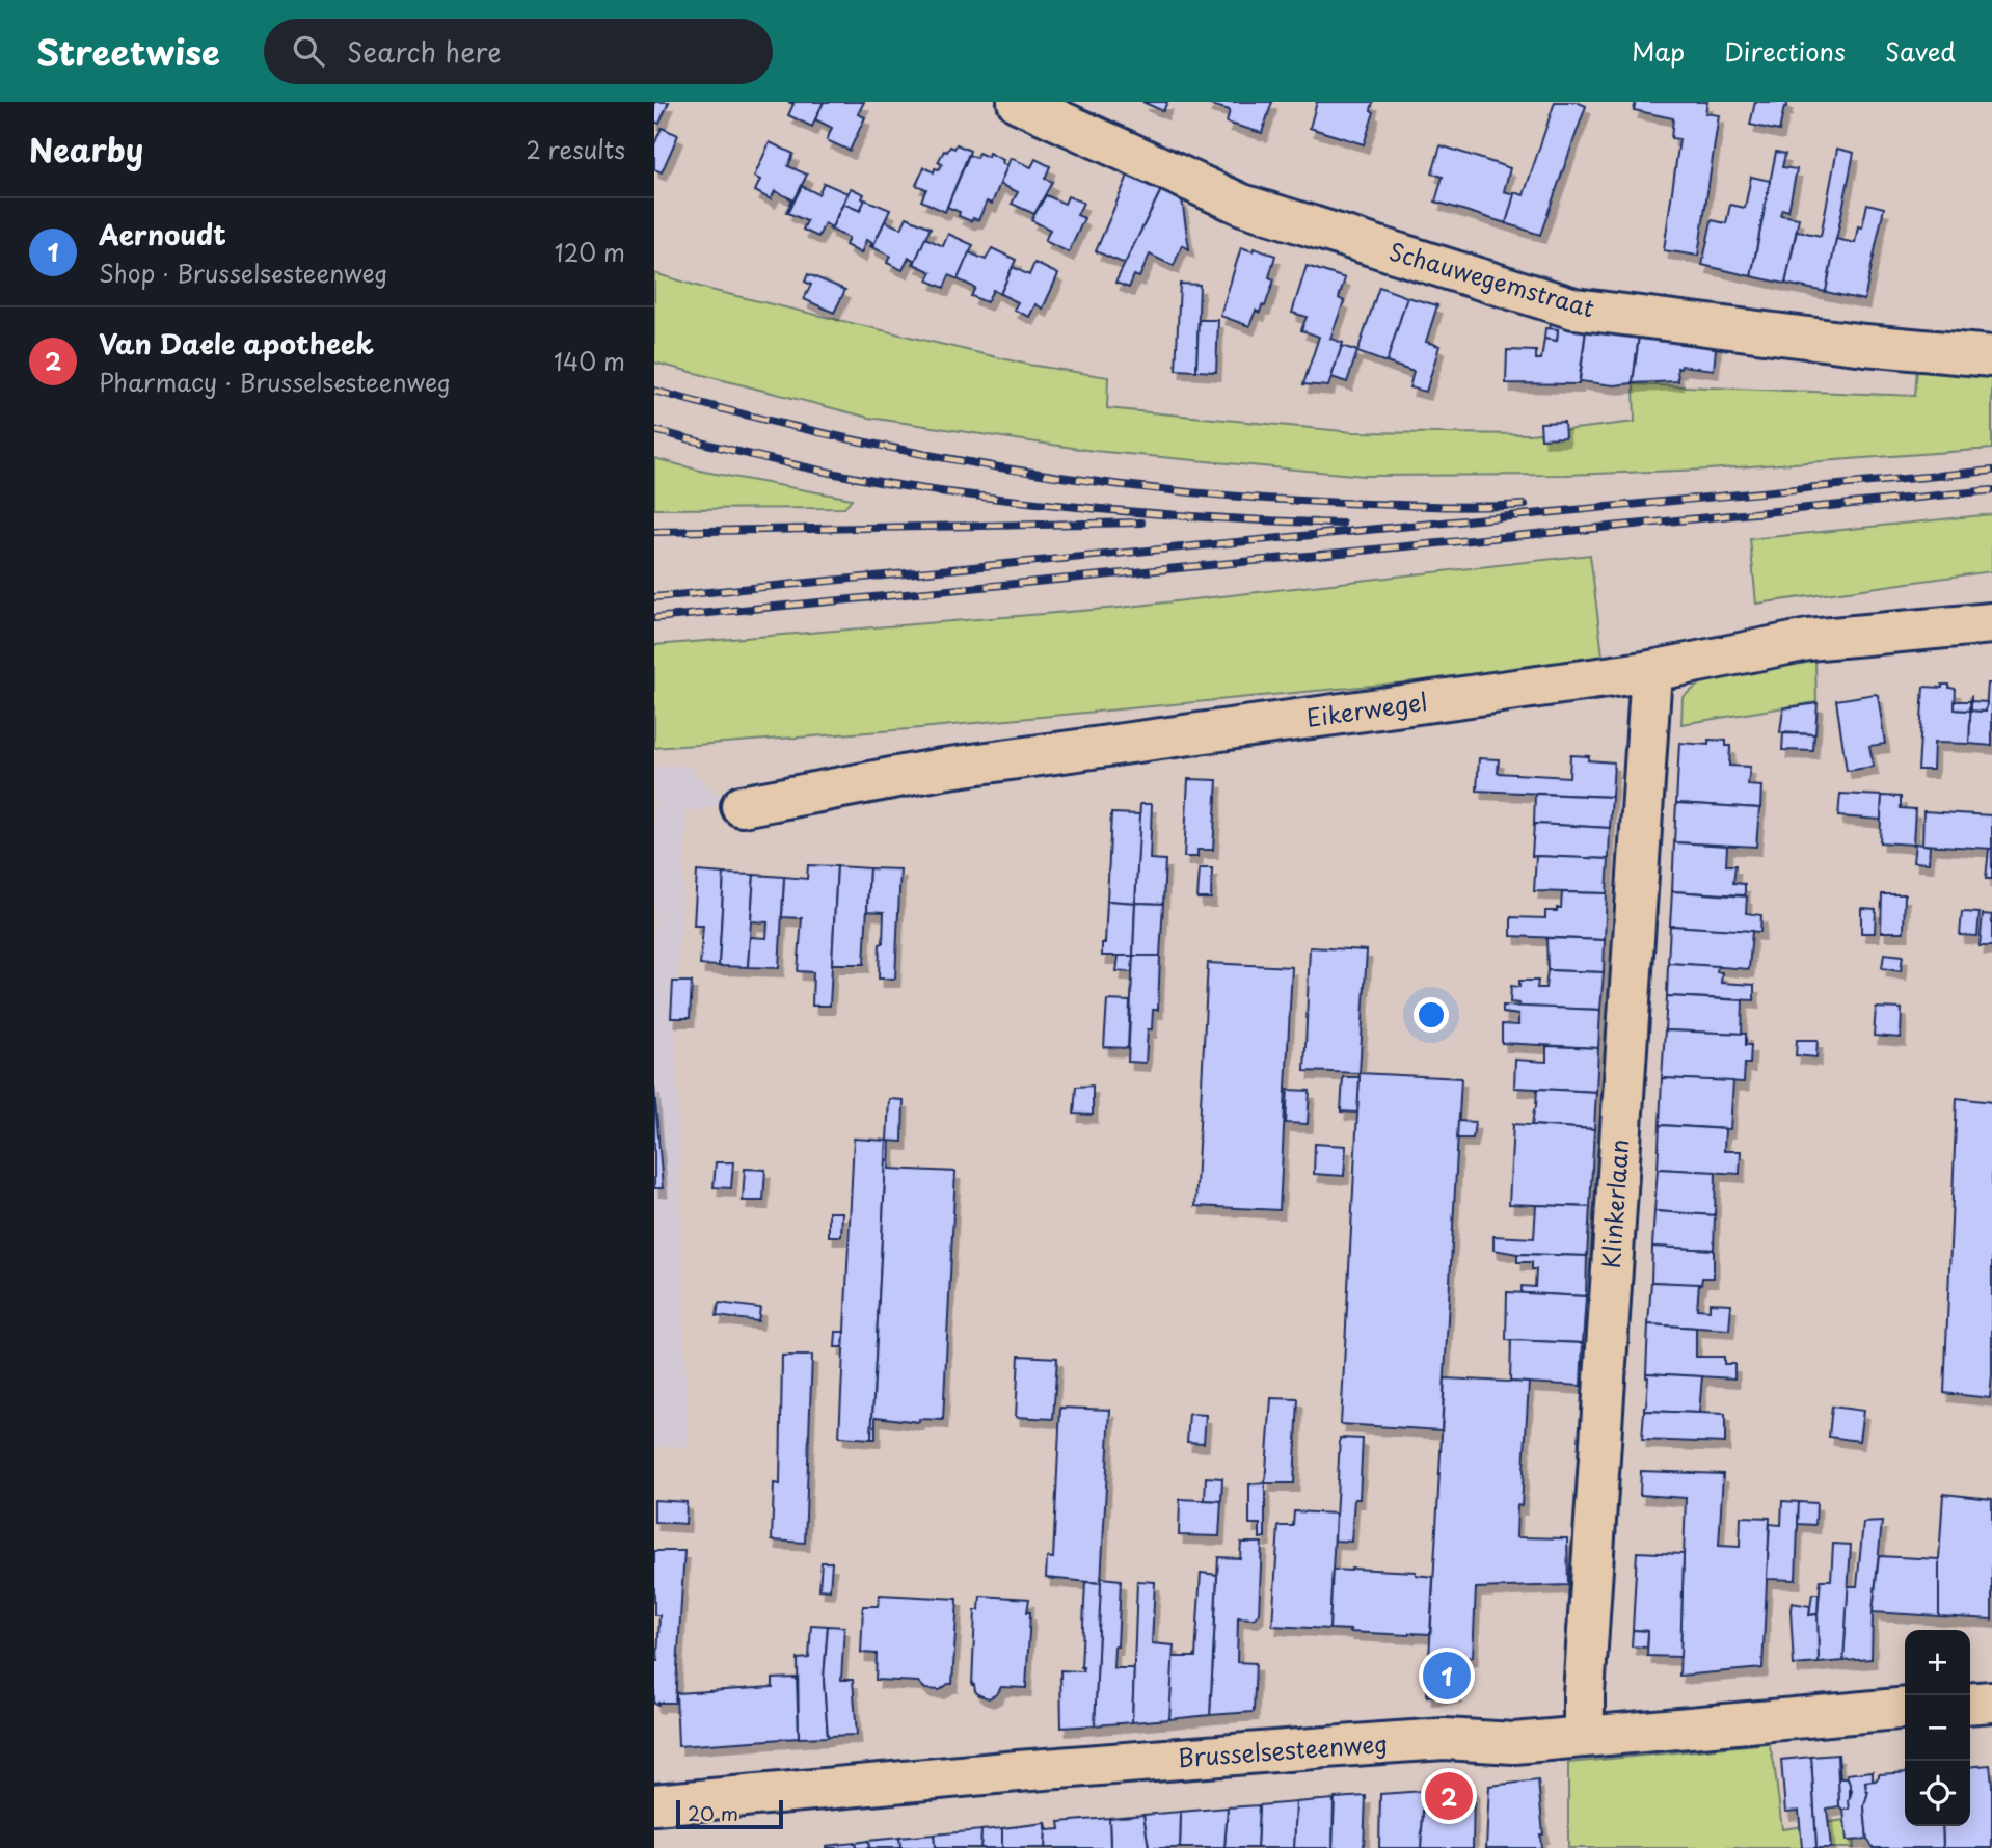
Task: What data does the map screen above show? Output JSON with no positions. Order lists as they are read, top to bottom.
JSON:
{
  "streets": {
    "street": [
      "Schauwegemstraat",
      "Eikerwegel",
      "Klinkerlaan",
      "Brusselsesteenweg"
    ]
  },
  "crossings": [
    ["Eikerwegel", "Klinkerlaan"],
    ["Klinkerlaan", "Brusselsesteenweg"]
  ],
  "scale_bar": "20 m",
  "page": {
    "header": "Streetwise",
    "search": "Search here",
    "nav": ["Map", "Directions", "Saved"],
    "heading": ["Nearby", "2 results"],
    "list": [
      {
        "mark": "1",
        "name": "Aernoudt",
        "note": "Shop · Brusselsesteenweg",
        "value": "120 m"
      },
      {
        "mark": "2",
        "name": "Van Daele apotheek",
        "note": "Pharmacy · Brusselsesteenweg",
        "value": "140 m"
      }
    ],
    "map_buttons": ["+", "−"],
    "pins": ["1", "2"],
    "scale": "20 m"
  }
}
